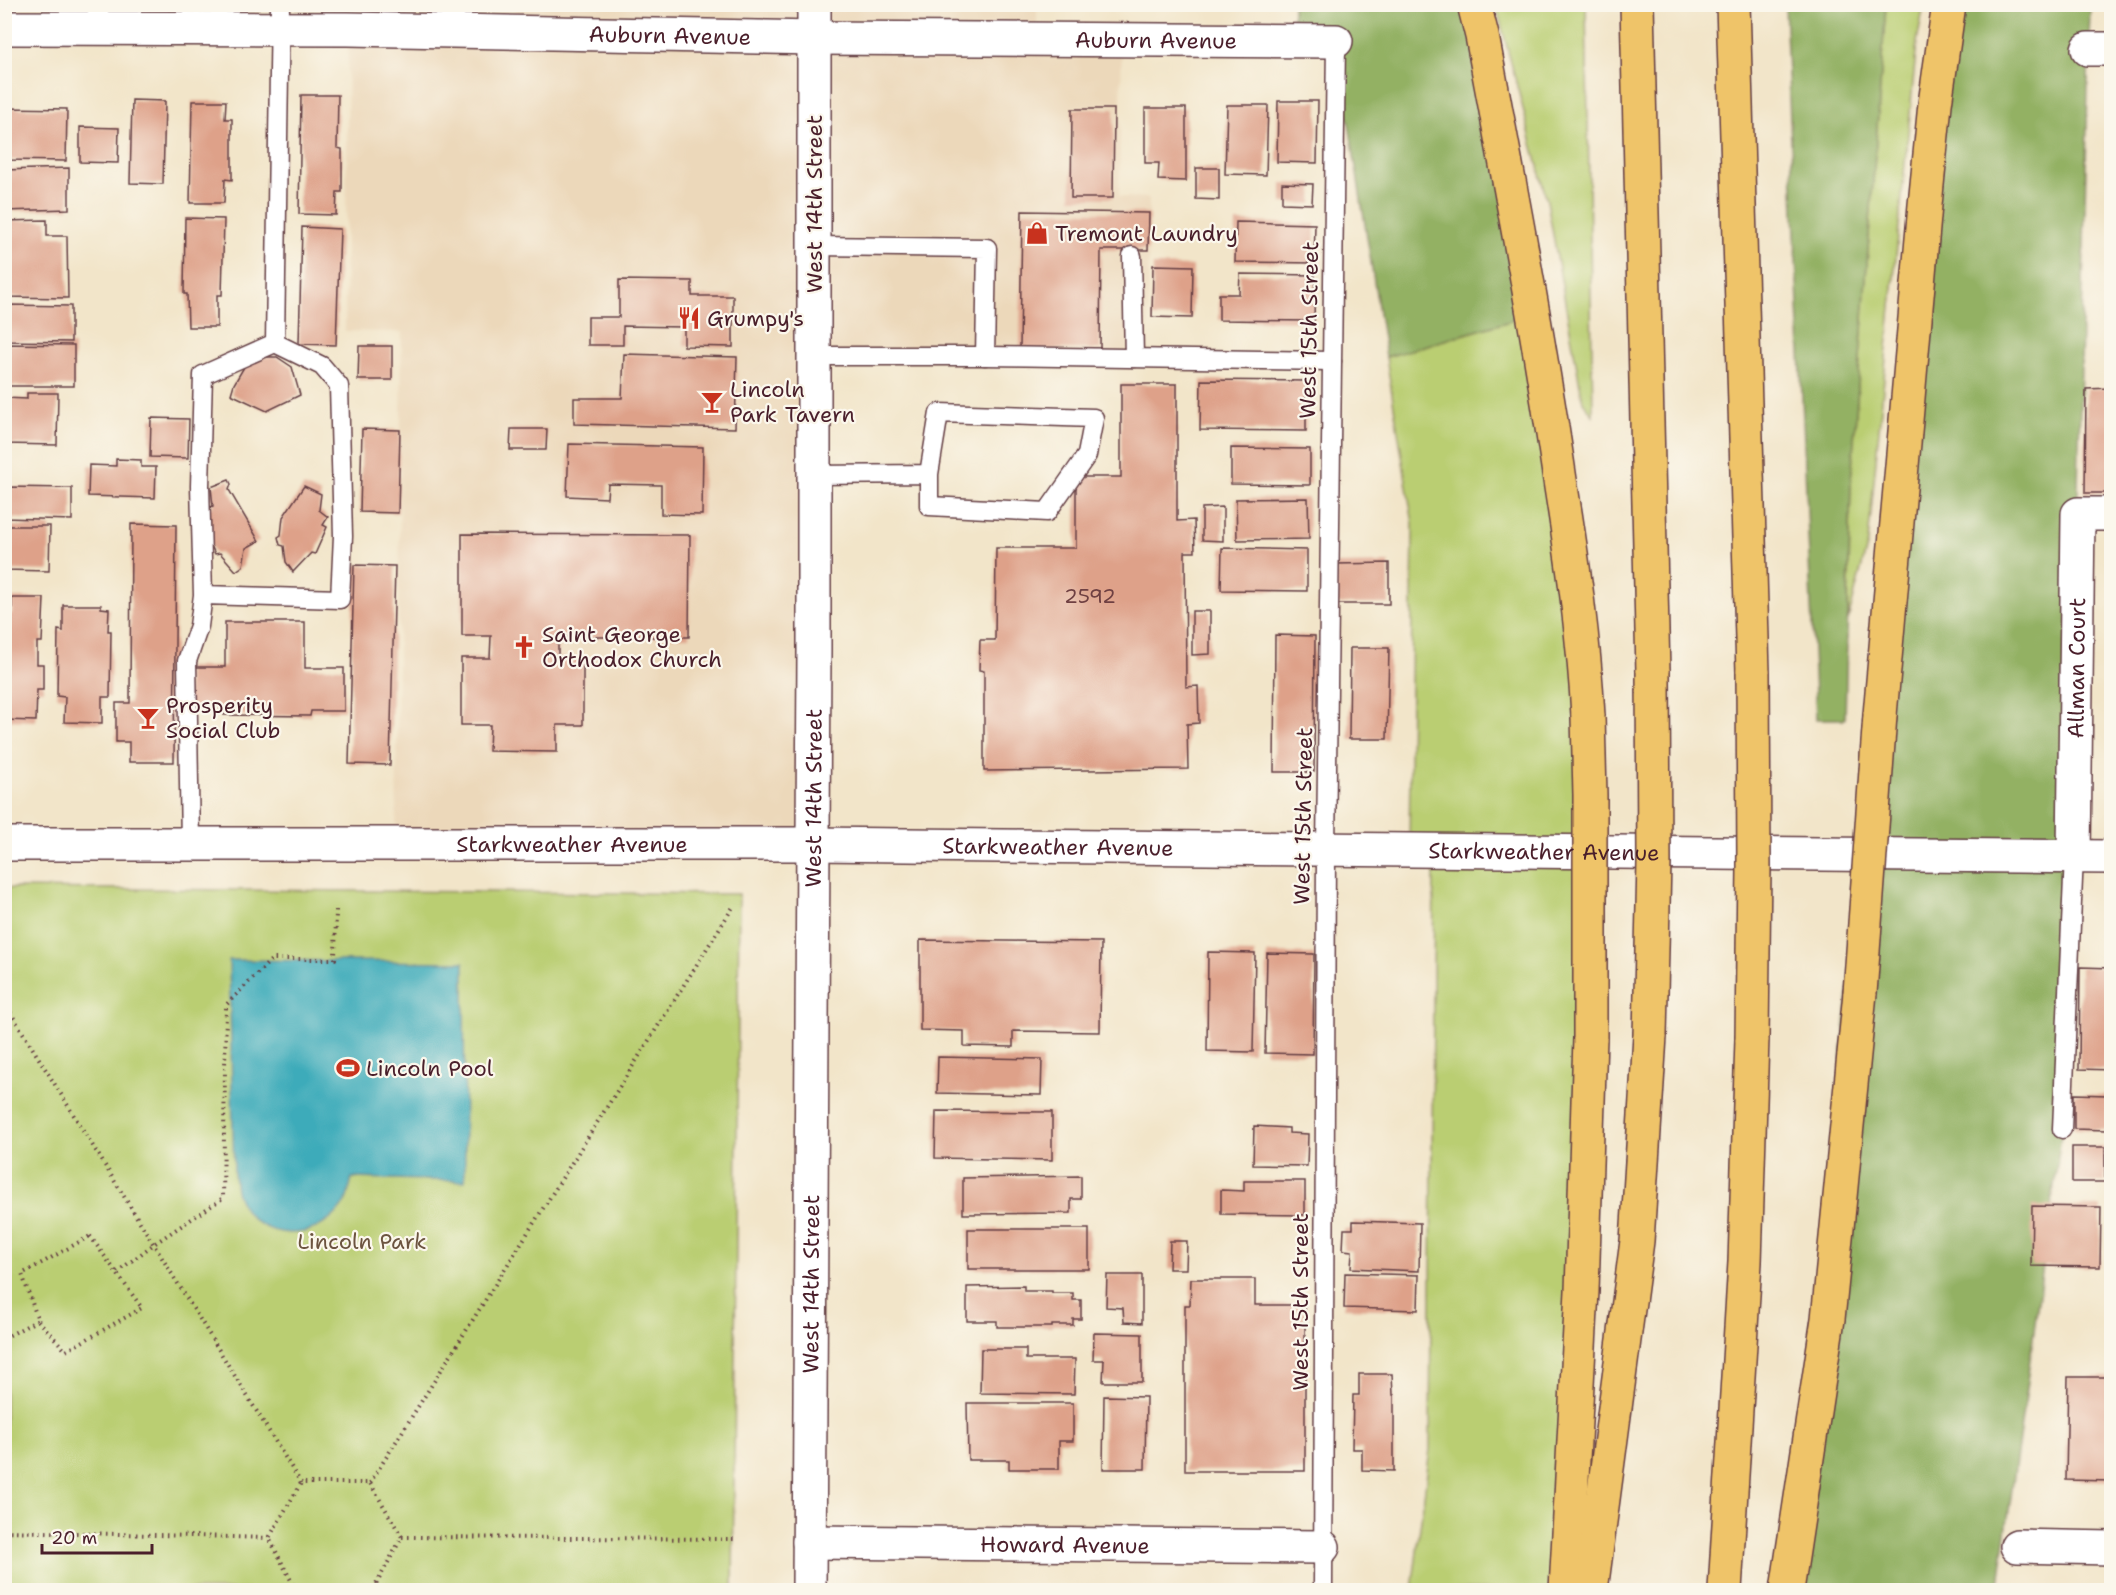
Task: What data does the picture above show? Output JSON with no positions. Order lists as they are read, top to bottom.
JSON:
{
  "streets": {
    "street": [
      "Auburn Avenue",
      "West 14th Street",
      "Allman Court",
      "Starkweather Avenue",
      "Howard Avenue"
    ],
    "lane": ["West 15th Street"]
  },
  "crossings": [
    ["Auburn Avenue", "West 14th Street"],
    ["Auburn Avenue", "West 15th Street"],
    ["West 14th Street", "Starkweather Avenue"],
    ["West 14th Street", "Howard Avenue"],
    ["West 15th Street", "Starkweather Avenue"],
    ["West 15th Street", "Howard Avenue"],
    ["Allman Court", "Starkweather Avenue"]
  ],
  "parks": ["Lincoln Park"],
  "places": {
    "shop": ["Tremont Laundry"],
    "restaurant": ["Grumpy's"],
    "bar": ["Lincoln Park Tavern", "Prosperity Social Club"],
    "church": ["Saint George Orthodox Church"],
    "sports": ["Lincoln Pool"]
  },
  "house_numbers": ["2592"],
  "scale_bar": "20 m"
}
